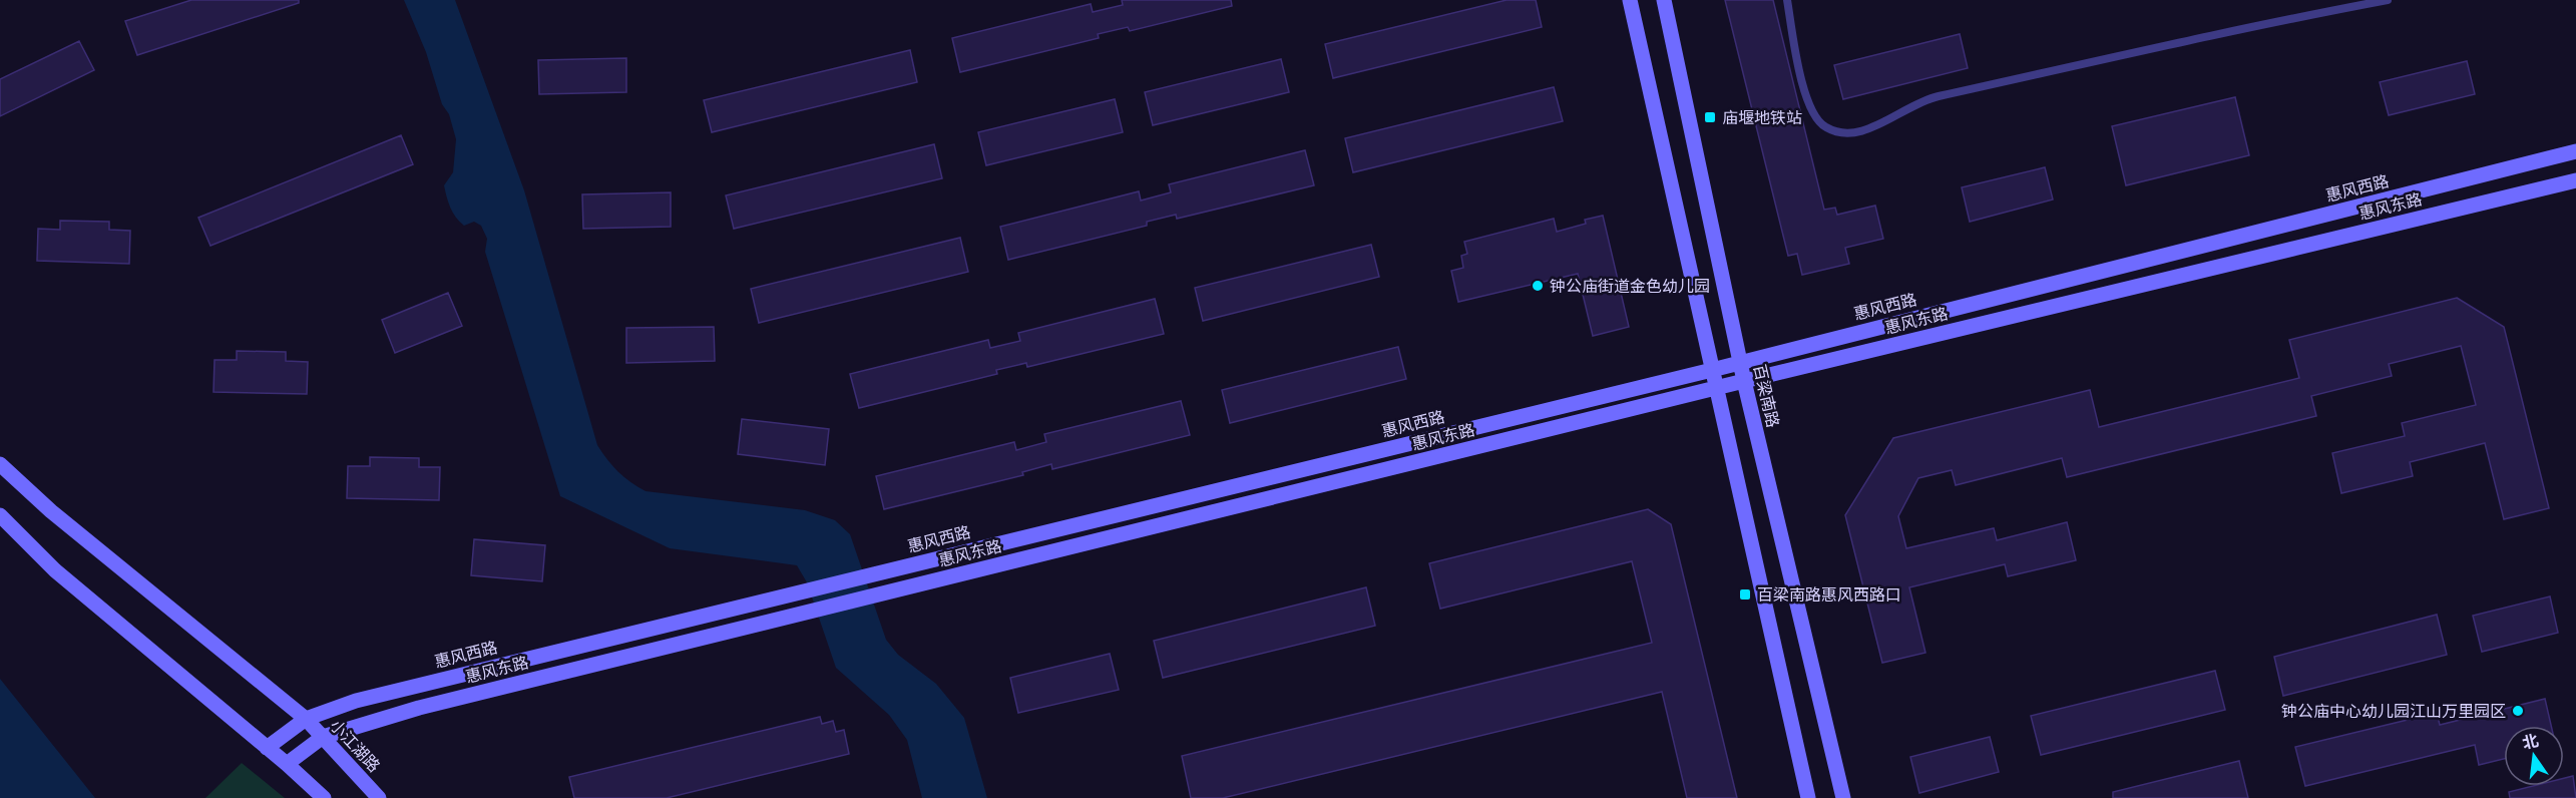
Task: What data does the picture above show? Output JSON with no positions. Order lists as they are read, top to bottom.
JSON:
{
  "streets": {
    "street": [
      "惠风西路",
      "惠风东路",
      "百梁南路",
      "小江湖路"
    ]
  },
  "crossings": [
    ["惠风西路", "百梁南路"],
    ["惠风西路", "小江湖路"],
    ["惠风东路", "百梁南路"],
    ["惠风东路", "小江湖路"]
  ],
  "places": {
    "transit": ["庙堰地铁站", "百梁南路惠风西路口"],
    "other": ["钟公庙街道金色幼儿园", "钟公庙中心幼儿园江山万里园区"]
  },
  "north": "top"
}
